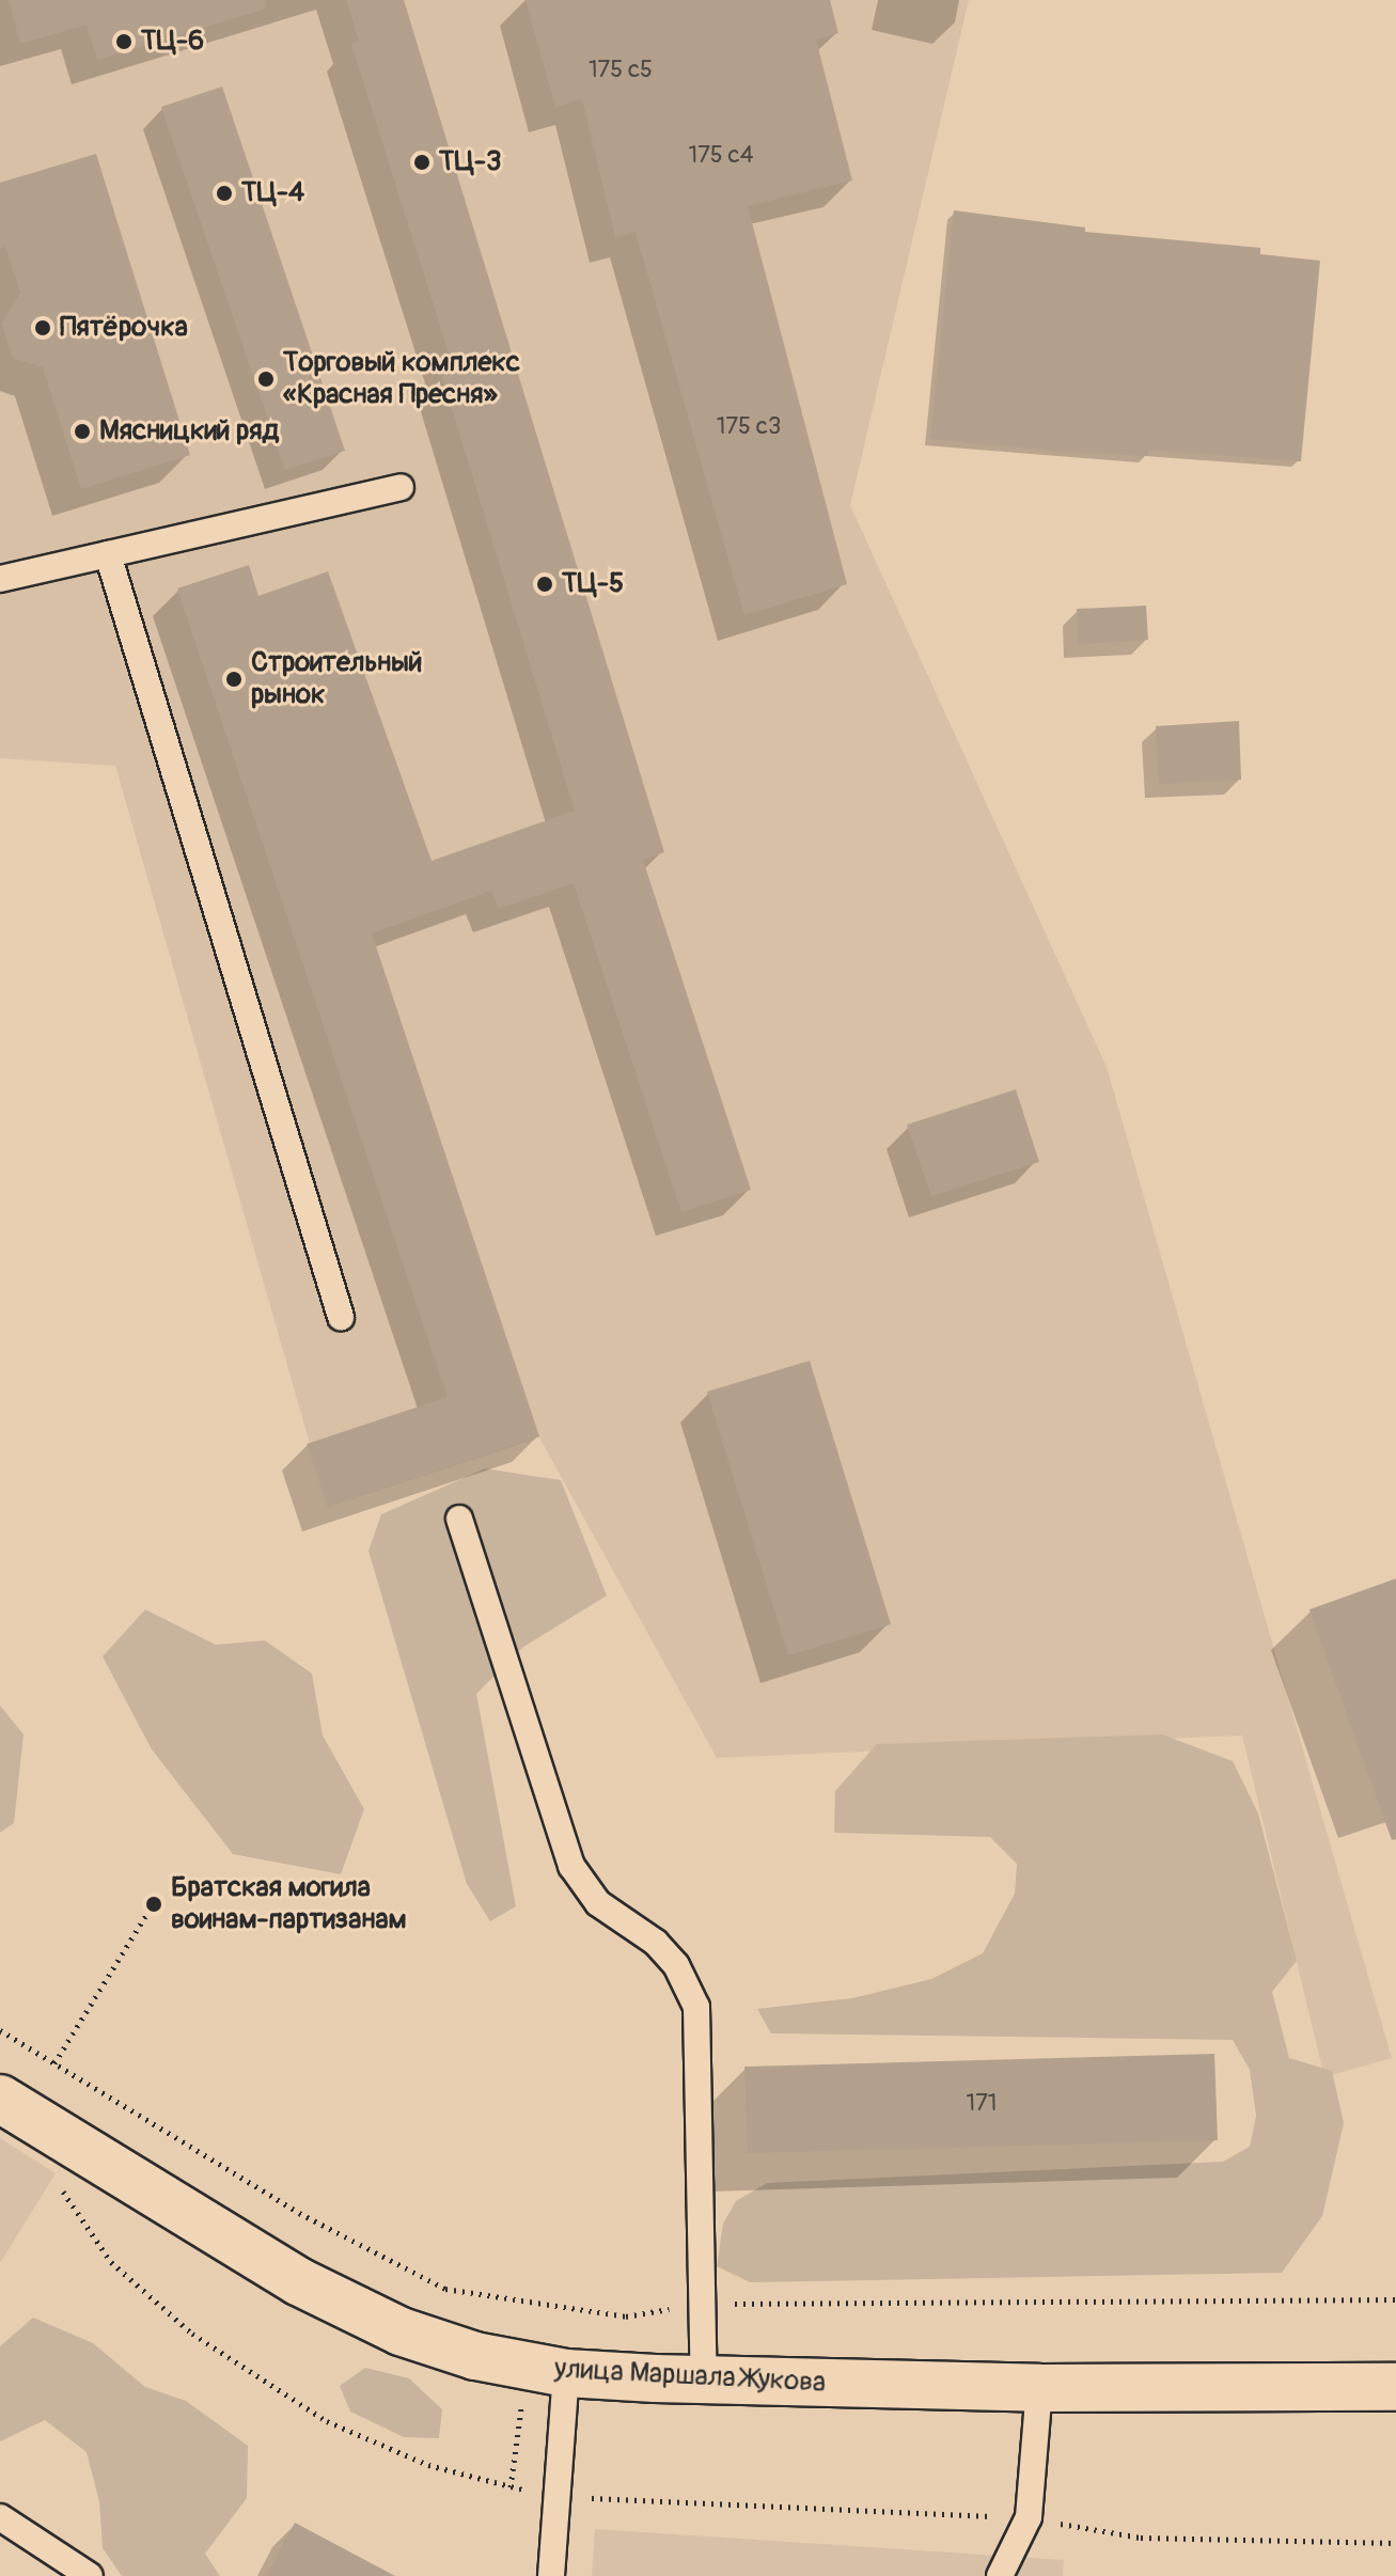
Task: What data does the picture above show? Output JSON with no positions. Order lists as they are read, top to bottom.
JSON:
{
  "streets": {
    "main road": ["улица Маршала Жукова"]
  },
  "places": [
    "ТЦ-6",
    "ТЦ-3",
    "ТЦ-4",
    "Пятёрочка",
    "Торговый комплекс «Красная Пресня»",
    "Мясницкий ряд",
    "ТЦ-5",
    "Строительный рынок",
    "Братская могила воинам-партизанам"
  ],
  "house_numbers": [
    "175 с5",
    "175 с4",
    "175 с3",
    "171"
  ]
}
